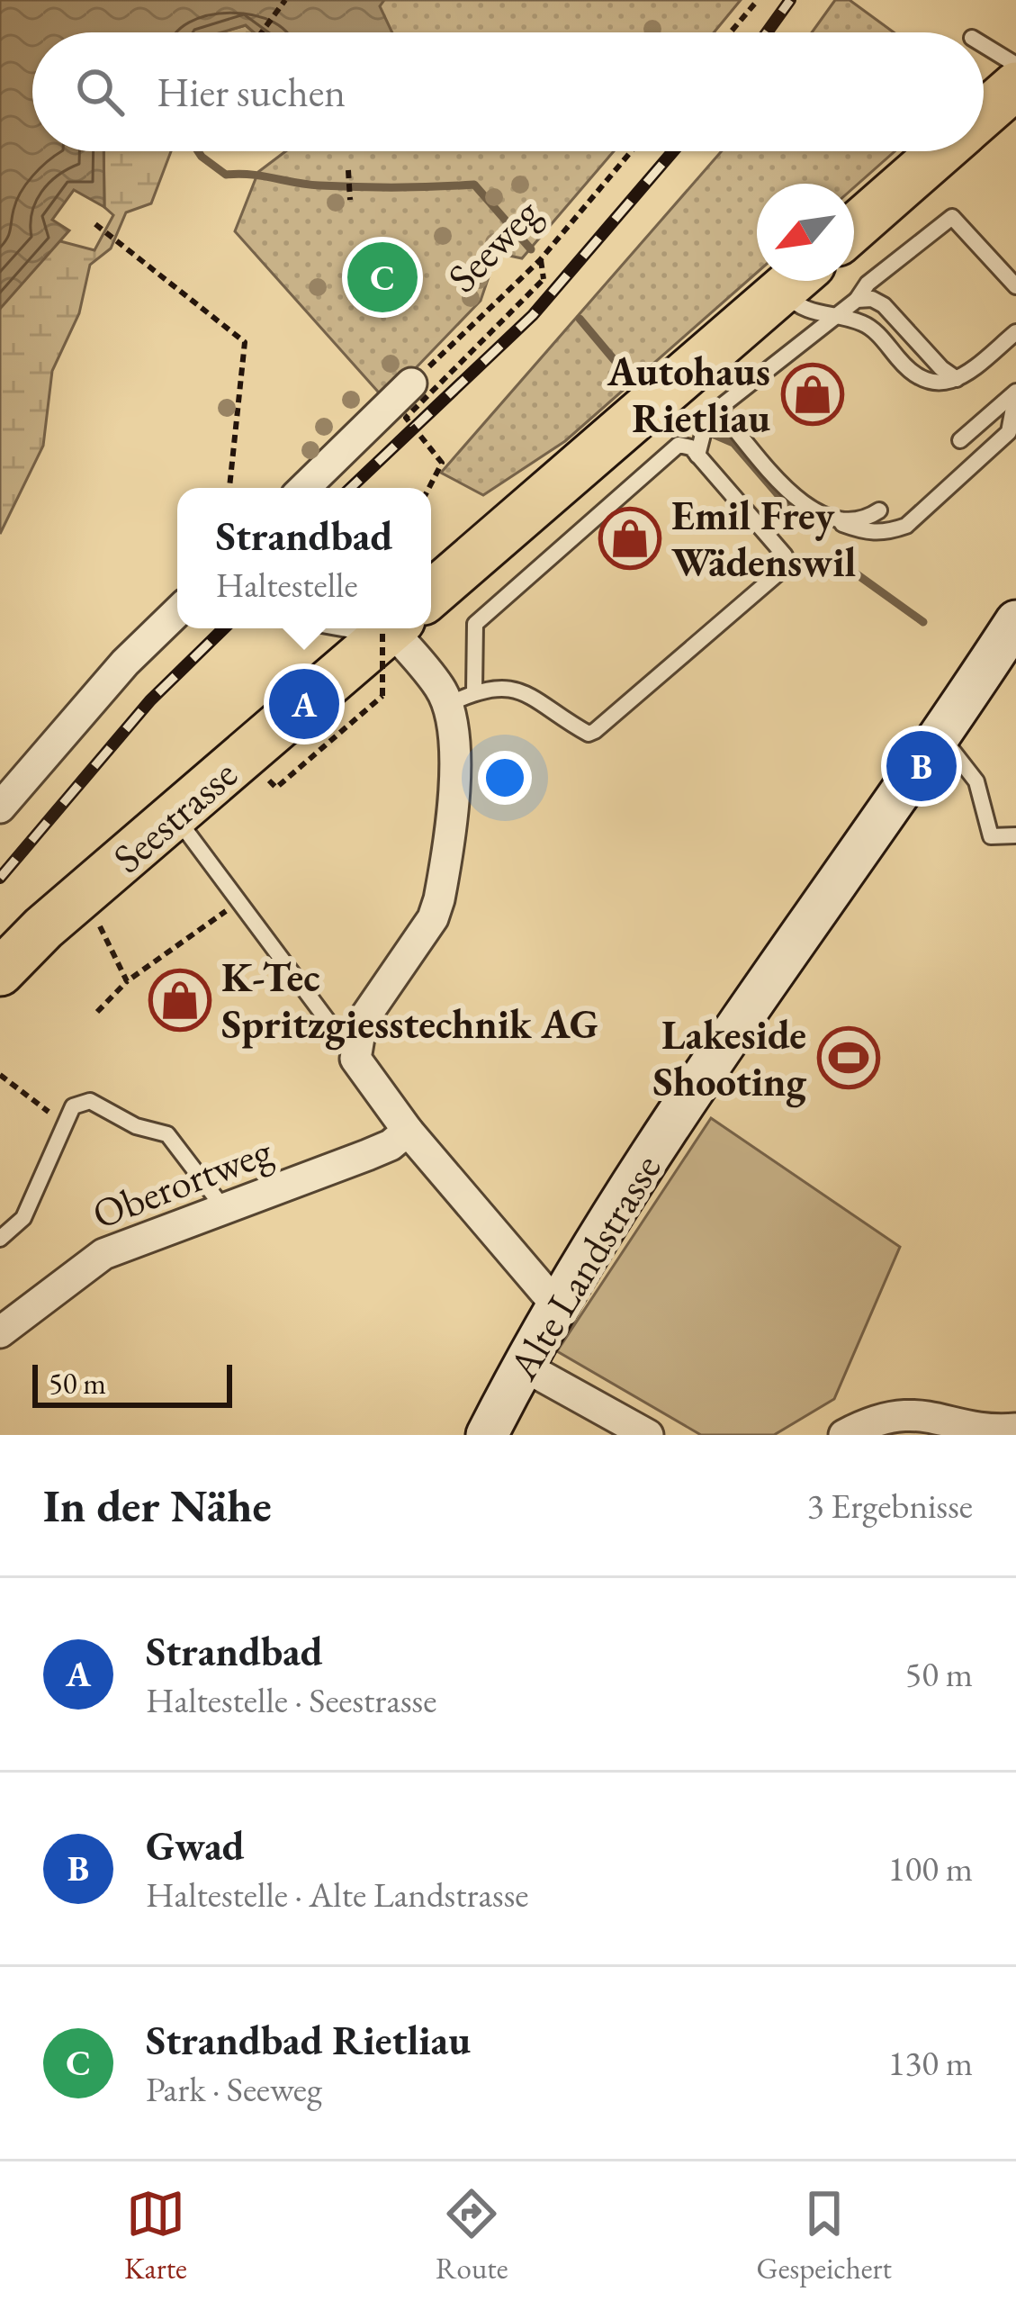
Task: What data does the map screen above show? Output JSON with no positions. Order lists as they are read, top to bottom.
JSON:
{
  "streets": {
    "main road": ["Seestrasse"],
    "street": ["Oberortweg", "Alte Landstrasse"],
    "path": ["Seeweg"]
  },
  "places": {
    "shop": ["Autohaus Rietliau", "Emil Frey Wädenswil", "K-Tec Spritzgiesstechnik AG"],
    "sports": ["Lakeside Shooting"]
  },
  "scale_bar": "50 m",
  "north": "bottom left",
  "page": {
    "search": "Hier suchen",
    "pins": ["C", "A", "B"],
    "popup": ["Strandbad", "Haltestelle"],
    "scale": "50 m",
    "heading": ["In der Nähe", "3 Ergebnisse"],
    "list": [
      {
        "mark": "A",
        "name": "Strandbad",
        "note": "Haltestelle · Seestrasse",
        "value": "50 m"
      },
      {
        "mark": "B",
        "name": "Gwad",
        "note": "Haltestelle · Alte Landstrasse",
        "value": "100 m"
      },
      {
        "mark": "C",
        "name": "Strandbad Rietliau",
        "note": "Park · Seeweg",
        "value": "130 m"
      }
    ],
    "nav": ["Karte", "Route", "Gespeichert"]
  }
}
